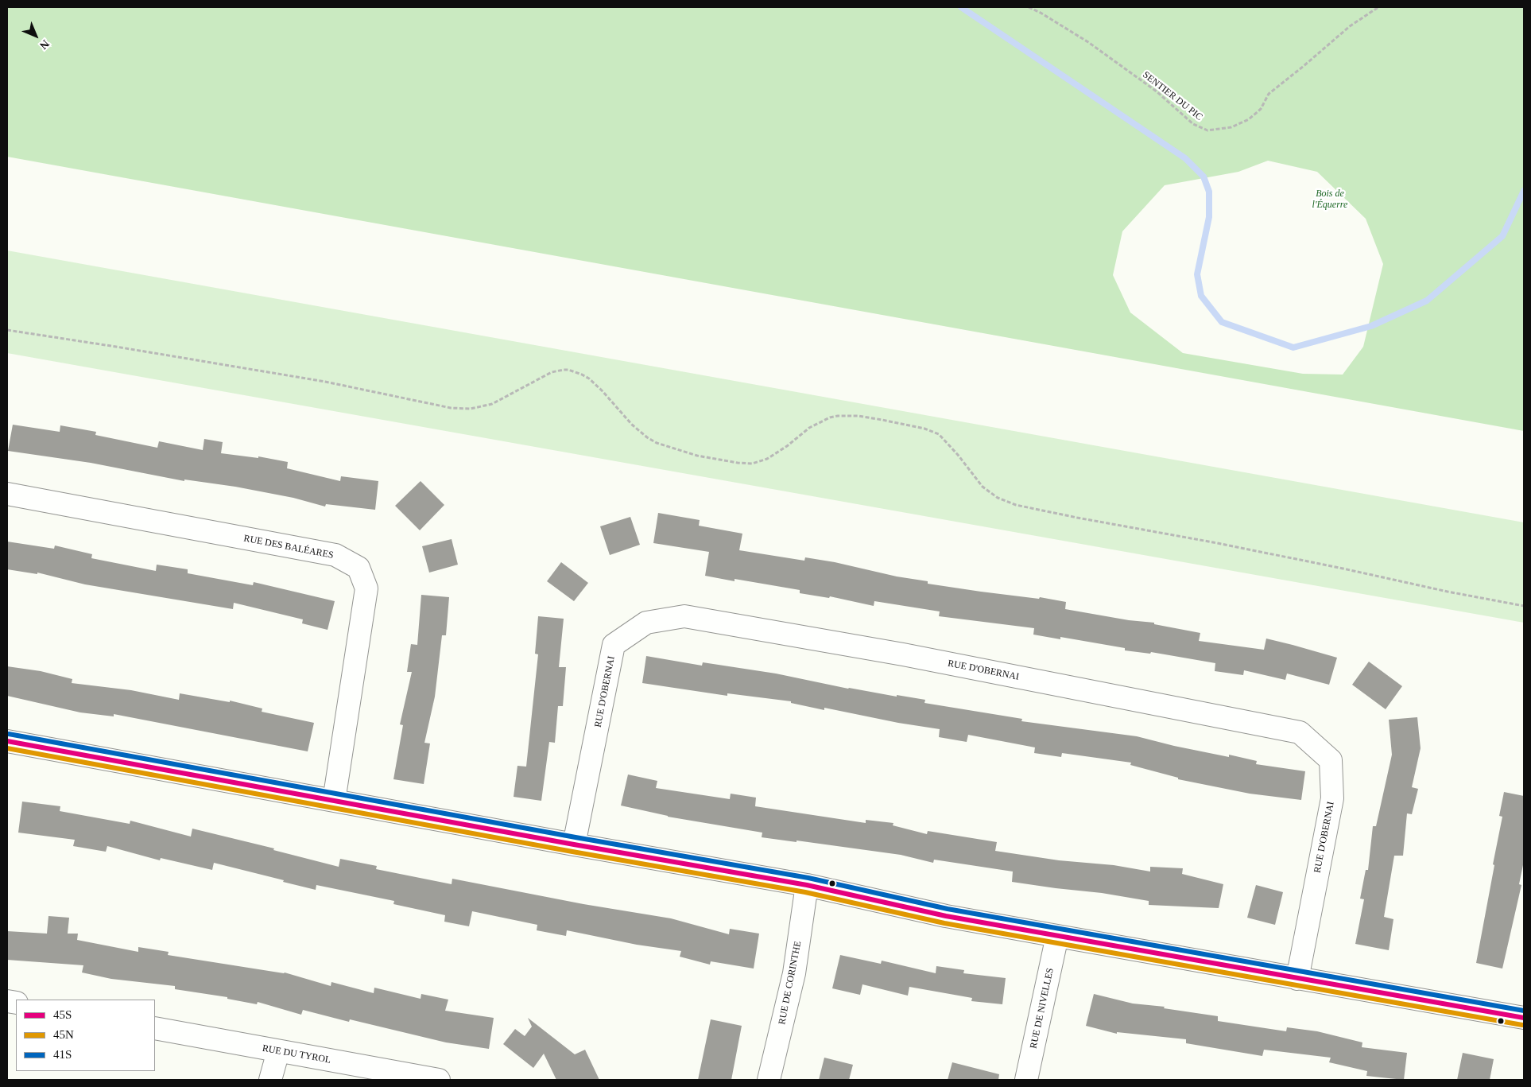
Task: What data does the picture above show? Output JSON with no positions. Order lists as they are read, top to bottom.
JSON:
{
  "streets": {
    "street": [
      "RUE DES BALÉARES",
      "RUE D'OBERNAI",
      "RUE DE CORINTHE",
      "RUE DE NIVELLES",
      "RUE DU TYROL"
    ],
    "path": ["SENTIER DU PIC"]
  },
  "parks": ["Bois de l'Équerre"],
  "lines": ["transit line 41S", "transit line 45S", "transit line 45N"],
  "legend": ["45S", "45N", "41S"],
  "north": "bottom right"
}
